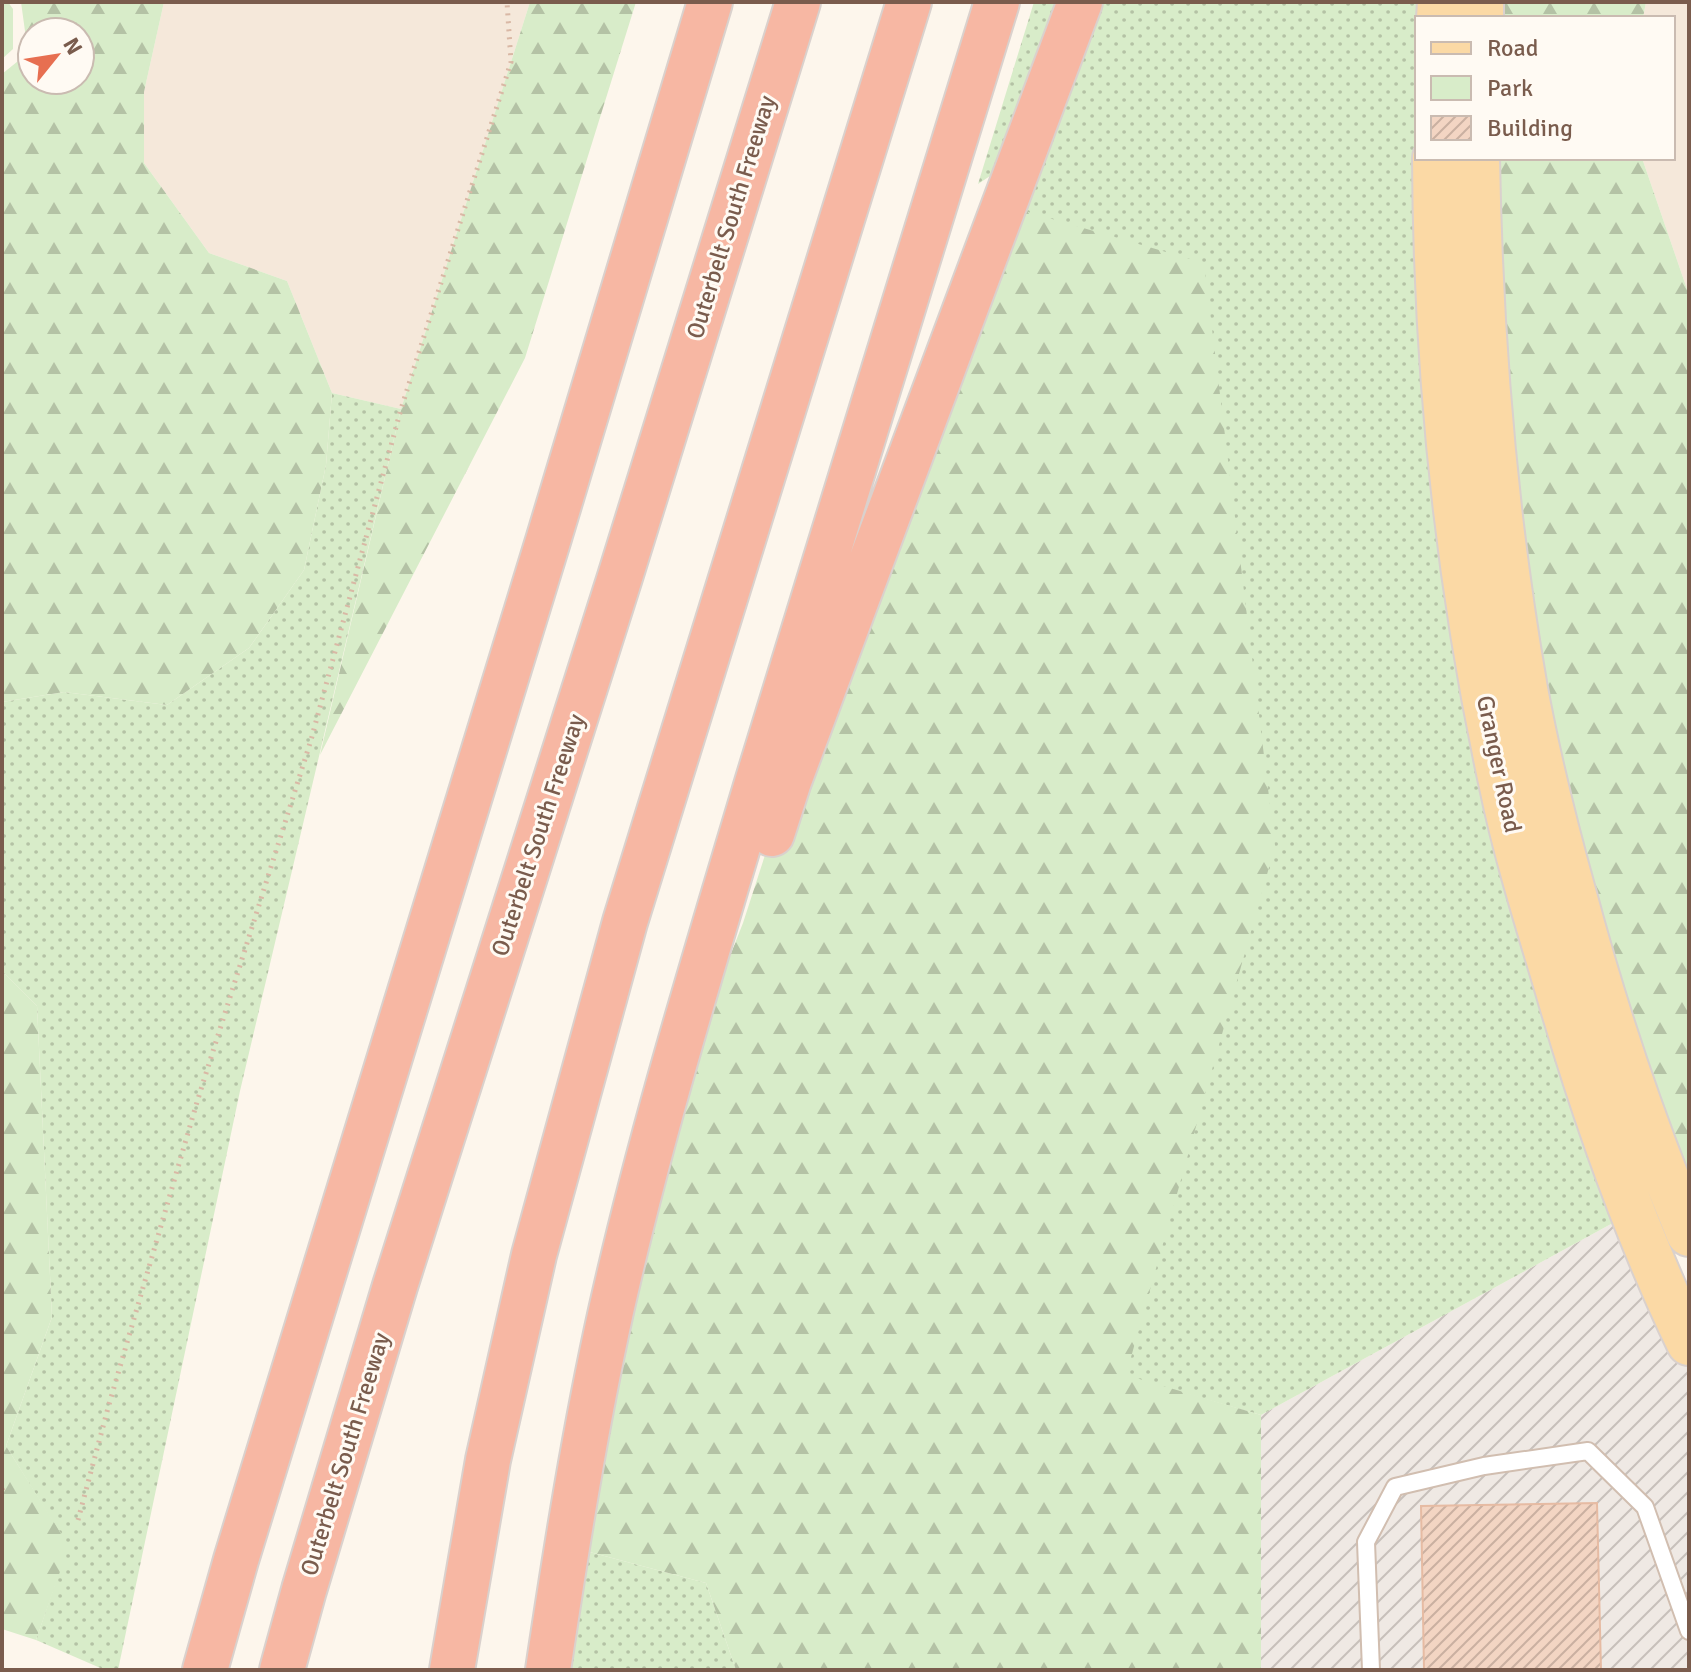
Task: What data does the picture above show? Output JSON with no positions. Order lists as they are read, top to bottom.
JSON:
{
  "streets": {
    "highway": ["Outerbelt South Freeway"],
    "main road": ["Granger Road"]
  },
  "legend": ["Road", "Park", "Building"],
  "north": "top right"
}
